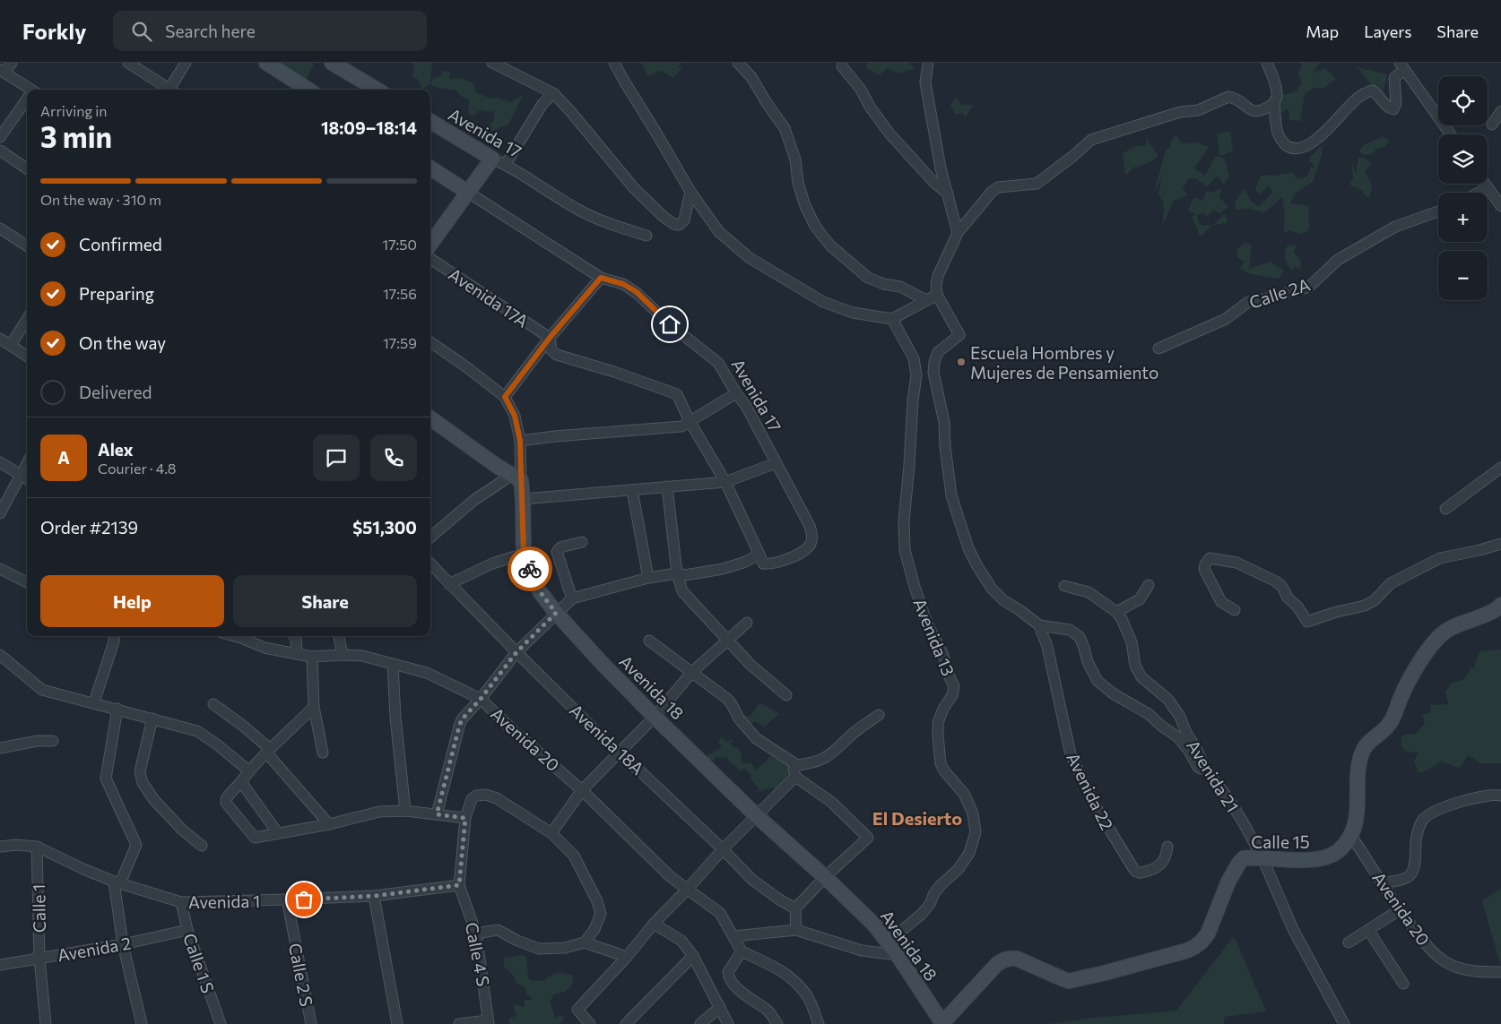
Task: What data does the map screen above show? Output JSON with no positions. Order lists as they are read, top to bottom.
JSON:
{
  "streets": {
    "main road": ["Avenida 17", "Avenida 18", "Calle 15"],
    "street": [
      "Calle 2A",
      "Avenida 17A",
      "Avenida 13",
      "Avenida 20",
      "Avenida 18A",
      "Avenida 21",
      "Avenida 22",
      "Avenida 1",
      "Calle 1",
      "Avenida 2",
      "Calle 4 S",
      "Calle 1 S",
      "Calle 2 S"
    ]
  },
  "crossings": [
    ["Avenida 13", "Avenida 18"],
    ["Avenida 18", "Calle 15"],
    ["Avenida 20", "Calle 15"],
    ["Avenida 21", "Calle 15"],
    ["Avenida 1", "Calle 1"],
    ["Avenida 1", "Calle 4 S"],
    ["Avenida 1", "Calle 1 S"],
    ["Avenida 1", "Calle 2 S"],
    ["Calle 1", "Avenida 2"],
    ["Avenida 2", "Calle 1 S"]
  ],
  "districts": ["El Desierto"],
  "places": ["Escuela Hombres y Mujeres de Pensamiento"],
  "page": {
    "header": "Forkly",
    "search": "Search here",
    "nav": ["Map", "Layers", "Share"],
    "map_buttons": ["+", "−"],
    "heading": ["3 min", "Arriving in", "18:09–18:14"],
    "panel": [
      "Alex",
      "Courier · 4.8",
      "Order #2139",
      "$51,300"
    ],
    "bar": "On the way · 310 m",
    "list": [
      ["Confirmed", "17:50"],
      ["Preparing", "17:56"],
      ["On the way", "17:59"],
      "Delivered"
    ],
    "round": "A",
    "buttons": ["Help", "Share"]
  }
}
